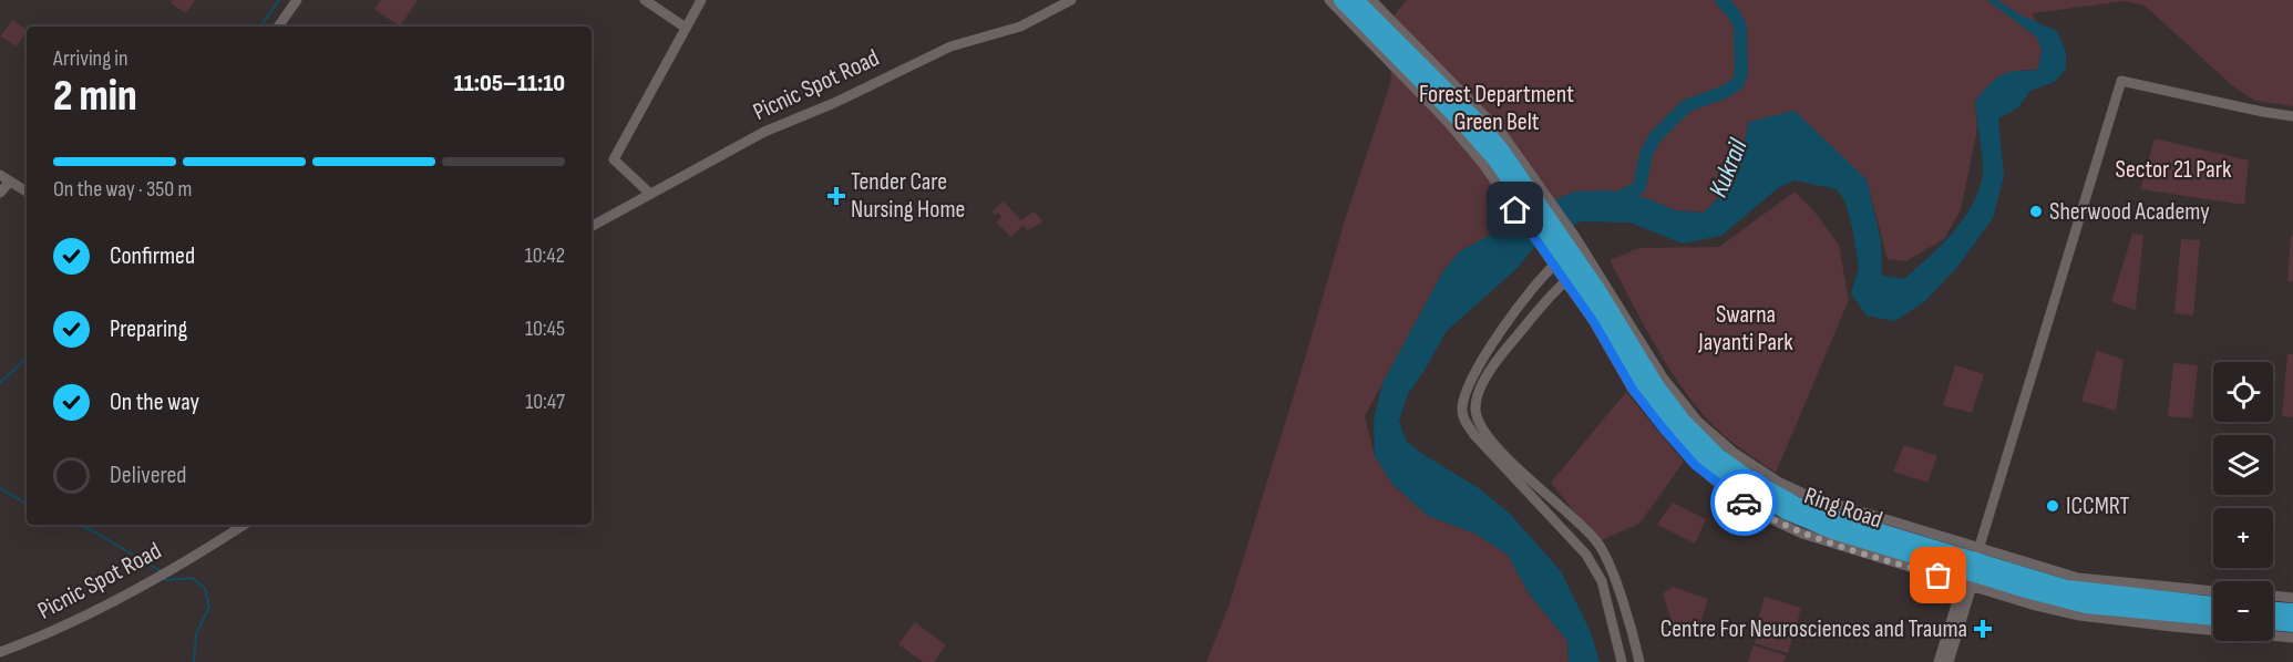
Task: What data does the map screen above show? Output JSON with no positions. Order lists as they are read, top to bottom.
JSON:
{
  "streets": {
    "highway": ["Ring Road"],
    "street": ["Picnic Spot Road"]
  },
  "water": ["Kukrail"],
  "parks": ["Forest Department Green Belt", "Sector 21 Park", "Swarna Jayanti Park"],
  "places": {
    "health": ["Tender Care Nursing Home", "Centre For Neurosciences and Trauma"],
    "other": ["Sherwood Academy", "ICCMRT"]
  },
  "page": {
    "heading": ["2 min", "Arriving in", "11:05–11:10"],
    "bar": "On the way · 350 m",
    "list": [
      ["Confirmed", "10:42"],
      ["Preparing", "10:45"],
      ["On the way", "10:47"],
      "Delivered"
    ],
    "map_buttons": ["+", "−"]
  }
}
